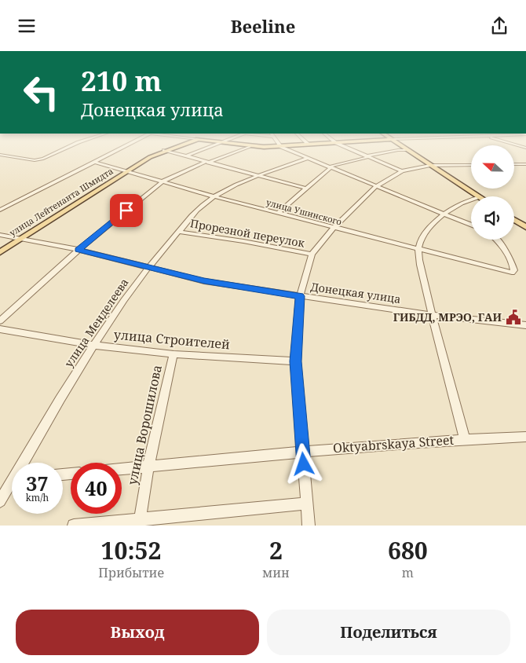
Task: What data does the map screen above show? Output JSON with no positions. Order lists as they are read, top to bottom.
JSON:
{
  "streets": {
    "main road": ["улица Лейтенанта Шмидта"],
    "street": [
      "улица Ушинского",
      "Прорезной переулок",
      "Донецкая улица",
      "улица Менделеева",
      "улица Строителей",
      "улица Ворошилова",
      "Oktyabrskaya Street"
    ]
  },
  "crossings": [
    ["улица Лейтенанта Шмидта", "улица Ушинского"],
    ["улица Лейтенанта Шмидта", "Донецкая улица"],
    ["улица Ушинского", "улица Менделеева"],
    ["Прорезной переулок", "улица Менделеева"],
    ["Донецкая улица", "улица Менделеева"],
    ["улица Менделеева", "улица Строителей"],
    ["улица Строителей", "улица Ворошилова"],
    ["улица Ворошилова", "Oktyabrskaya Street"]
  ],
  "places": {
    "public building": ["ГИБДД, МРЭО, ГАИ"]
  },
  "north": "left",
  "page": {
    "header": "Beeline",
    "turn": ["210 m", "Донецкая улица"],
    "speed": "37 km/h",
    "limit": "40",
    "eta": [
      "10:52",
      "Прибытие",
      "2",
      "мин",
      "680",
      "m"
    ],
    "buttons": ["Выход", "Поделиться"]
  }
}
